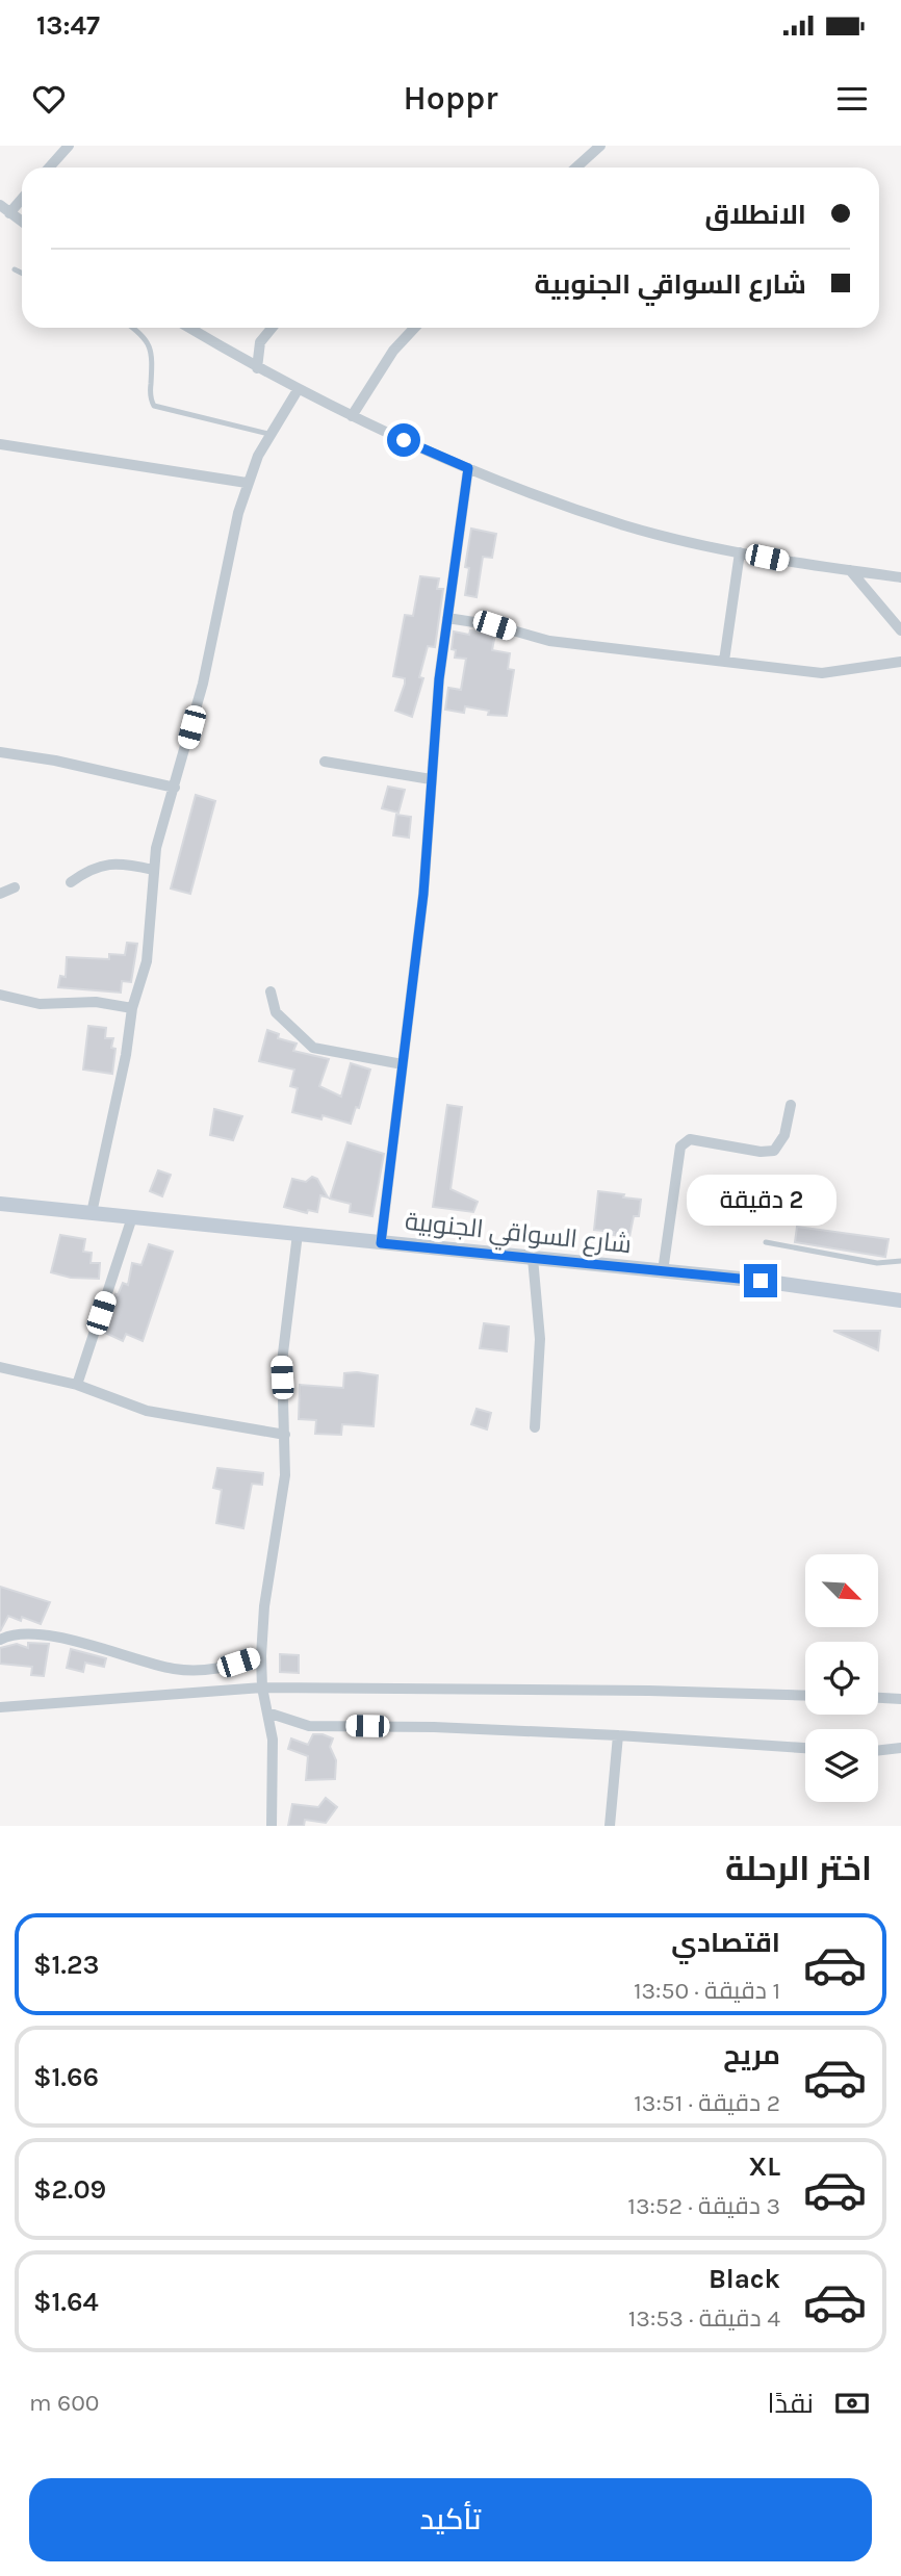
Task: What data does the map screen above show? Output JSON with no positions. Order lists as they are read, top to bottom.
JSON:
{
  "streets": {
    "street": ["شارع السواقي الجنوبية"]
  },
  "north": "bottom right",
  "page": {
    "status": "13:47",
    "header": "Hoppr",
    "banner": ["الانطلاق", "شارع السواقي الجنوبية"],
    "bubble": "2 دقيقة",
    "heading": "اختر الرحلة",
    "list": [
      {
        "name": "اقتصادي",
        "note": "1 دقيقة · 13:50",
        "value": "$1.23"
      },
      {
        "name": "مريح",
        "note": "2 دقيقة · 13:51",
        "value": "$1.66"
      },
      {
        "name": "XL",
        "note": "3 دقيقة · 13:52",
        "value": "$2.09"
      },
      {
        "name": "Black",
        "note": "4 دقيقة · 13:53",
        "value": "$1.64"
      }
    ],
    "pay": ["نقدًا", "600 m"],
    "buttons": "تأكيد"
  }
}
